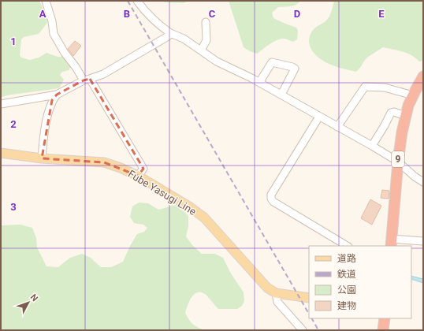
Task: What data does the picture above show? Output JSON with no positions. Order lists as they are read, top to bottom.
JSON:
{
  "streets": {
    "highway": ["9"],
    "main road": ["Fube Yasugi Line"]
  },
  "legend": [
    "道路",
    "鉄道",
    "公園",
    "建物"
  ],
  "north": "top right",
  "grid": {
    "columns": [
      "A",
      "B",
      "C",
      "D",
      "E"
    ],
    "rows": ["1", "2", "3"]
  }
}
